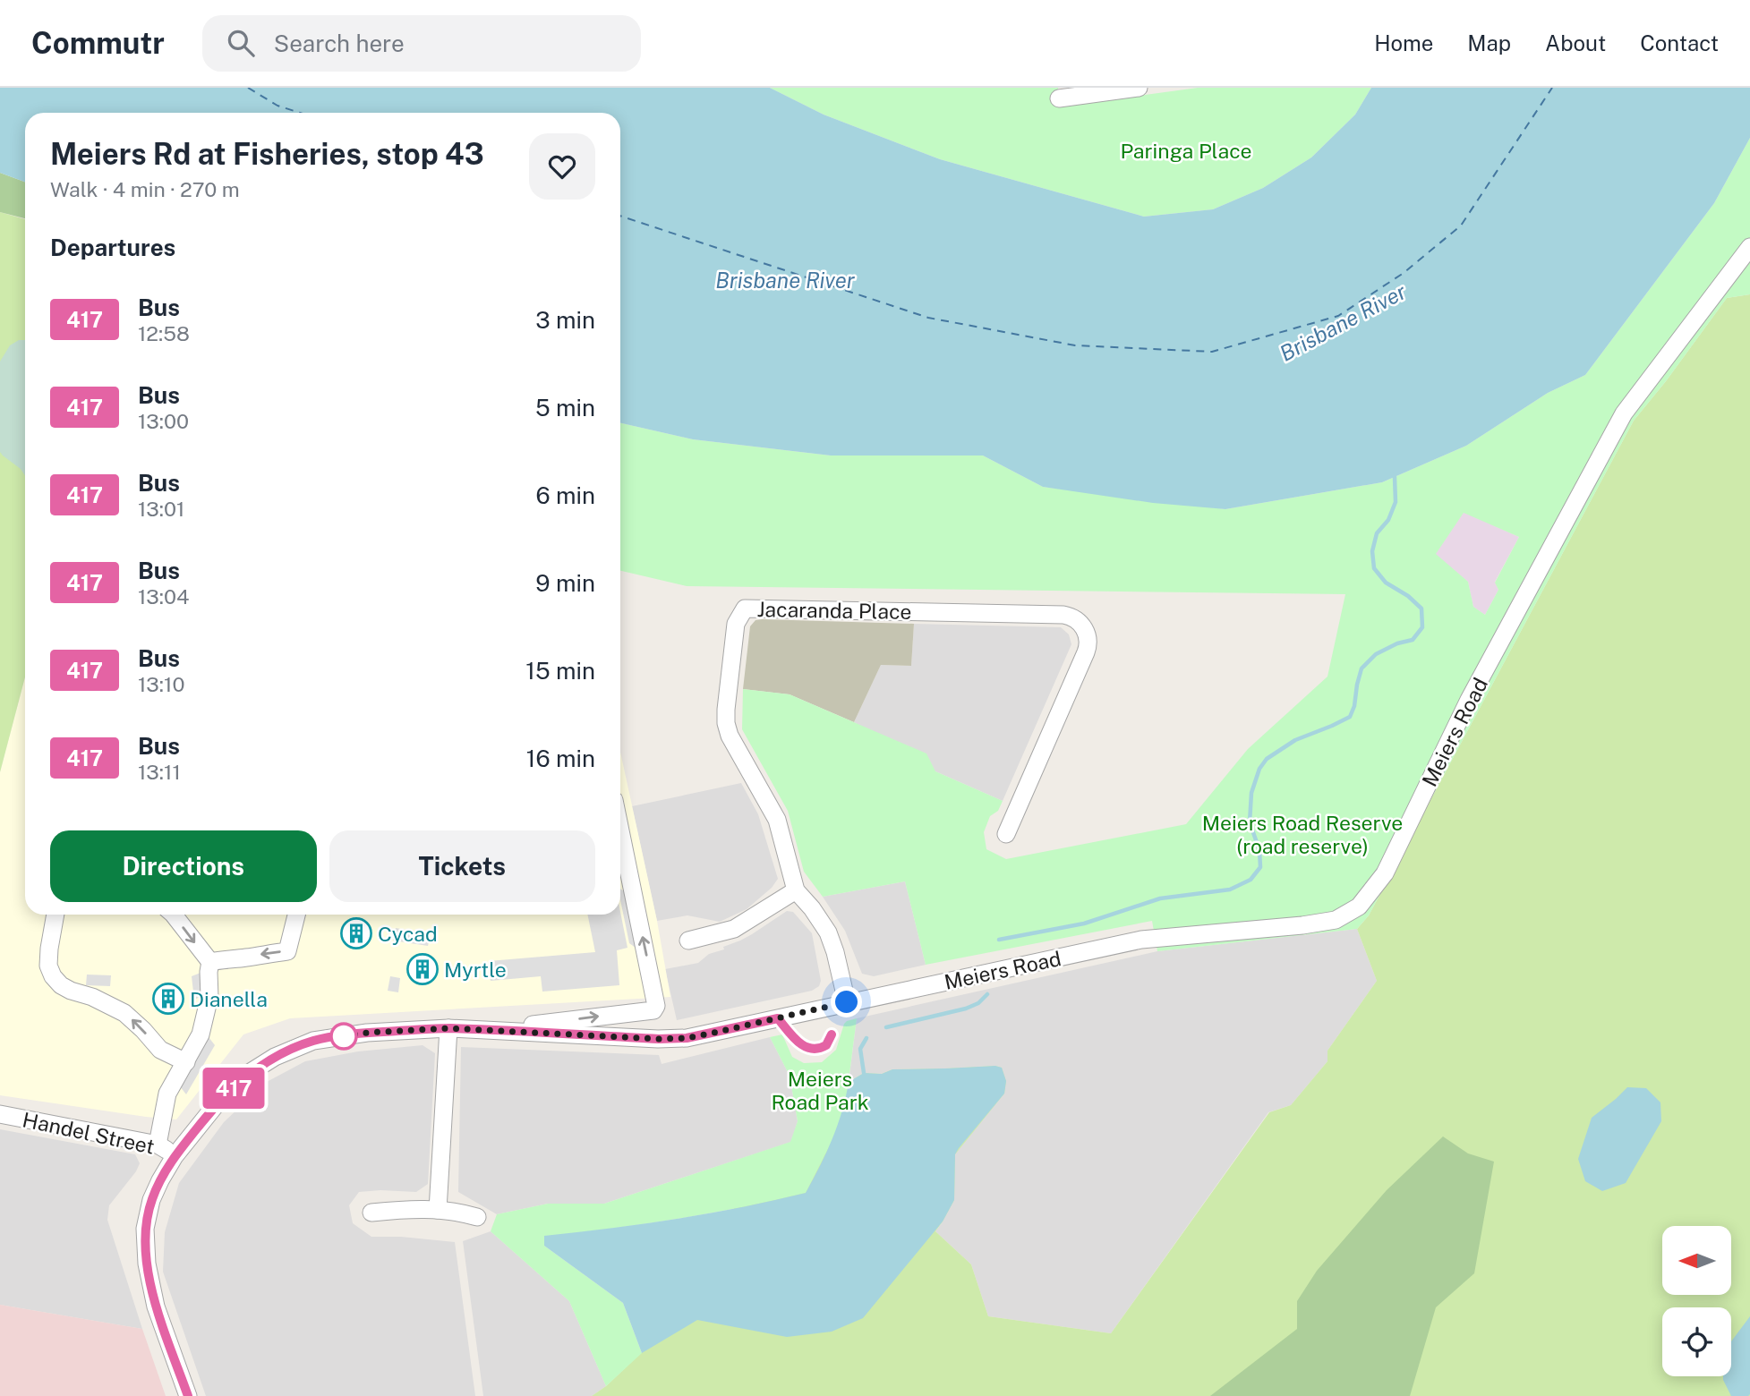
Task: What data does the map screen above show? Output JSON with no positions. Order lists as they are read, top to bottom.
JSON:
{
  "streets": {
    "street": ["Jacaranda Place", "Meiers Road", "Handel Street"]
  },
  "crossings": [
    ["Jacaranda Place", "Meiers Road"],
    ["Meiers Road", "Handel Street"]
  ],
  "water": ["Brisbane River"],
  "parks": ["Paringa Place", "Meiers Road Reserve (road reserve)", "Meiers Road Park"],
  "places": {
    "building": ["Cycad", "Myrtle", "Dianella"]
  },
  "lines": ["bus line 417"],
  "north": "left",
  "page": {
    "header": "Commutr",
    "search": "Search here",
    "nav": [
      "Home",
      "Map",
      "About",
      "Contact"
    ],
    "on_map": "417",
    "heading": [
      ["Meiers Rd at Fisheries, stop 43", "Walk · 4 min · 270 m"],
      "Departures"
    ],
    "list": [
      {
        "mark": "417",
        "name": "Bus",
        "note": "12:58",
        "value": "3 min"
      },
      {
        "mark": "417",
        "name": "Bus",
        "note": "13:00",
        "value": "5 min"
      },
      {
        "mark": "417",
        "name": "Bus",
        "note": "13:01",
        "value": "6 min"
      },
      {
        "mark": "417",
        "name": "Bus",
        "note": "13:04",
        "value": "9 min"
      },
      {
        "mark": "417",
        "name": "Bus",
        "note": "13:10",
        "value": "15 min"
      },
      {
        "mark": "417",
        "name": "Bus",
        "note": "13:11",
        "value": "16 min"
      }
    ],
    "buttons": ["Directions", "Tickets"]
  }
}
